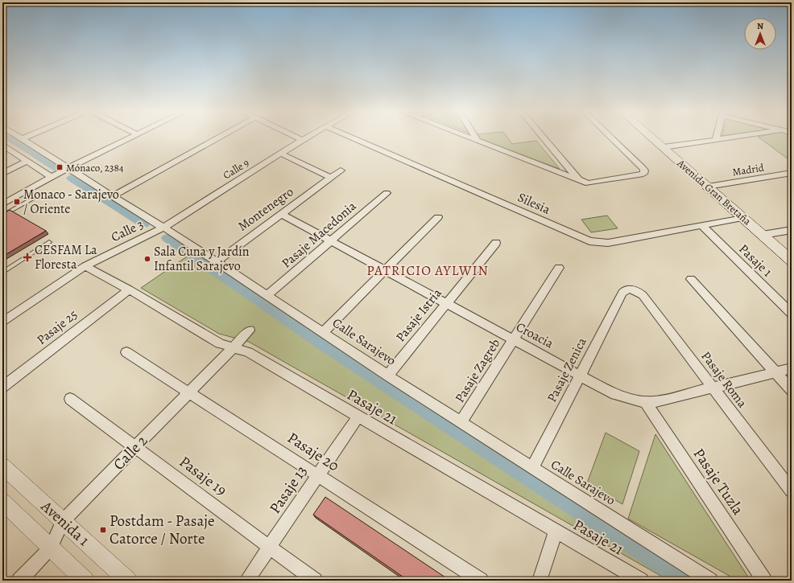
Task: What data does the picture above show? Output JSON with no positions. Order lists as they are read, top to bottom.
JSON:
{
  "streets": {
    "main road": ["Avenida Gran Bretaña"],
    "street": [
      "Calle 9",
      "Madrid",
      "Silesia",
      "Montenegro",
      "Calle 3",
      "Pasaje Macedonia",
      "Pasaje 1",
      "Pasaje Istria",
      "Pasaje 25",
      "Croacia",
      "Calle Sarajevo",
      "Pasaje Zenica",
      "Pasaje Zagreb",
      "Pasaje Roma",
      "Pasaje 21",
      "Pasaje 20",
      "Calle 2",
      "Pasaje 19",
      "Pasaje Tuzla",
      "Pasaje 13",
      "Avenida 1"
    ]
  },
  "crossings": [
    ["Calle 9", "Calle 3"],
    ["Calle 9", "Calle Sarajevo"],
    ["Madrid", "Avenida Gran Bretaña"],
    ["Avenida Gran Bretaña", "Silesia"],
    ["Silesia", "Pasaje 1"],
    ["Montenegro", "Croacia"],
    ["Montenegro", "Calle Sarajevo"],
    ["Calle 3", "Calle Sarajevo"],
    ["Calle 3", "Pasaje 21"],
    ["Pasaje Macedonia", "Croacia"],
    ["Pasaje Macedonia", "Calle Sarajevo"],
    ["Pasaje Istria", "Croacia"],
    ["Pasaje Istria", "Calle Sarajevo"],
    ["Pasaje 25", "Pasaje 21"],
    ["Croacia", "Pasaje Zenica"],
    ["Croacia", "Pasaje Zagreb"],
    ["Croacia", "Pasaje Roma"],
    ["Croacia", "Pasaje Tuzla"],
    ["Calle Sarajevo", "Pasaje Zenica"],
    ["Calle Sarajevo", "Pasaje Zagreb"],
    ["Pasaje Zenica", "Pasaje Roma"],
    ["Pasaje 21", "Calle 2"],
    ["Pasaje 21", "Pasaje 13"],
    ["Pasaje 20", "Calle 2"],
    ["Pasaje 20", "Pasaje 13"],
    ["Calle 2", "Pasaje 19"],
    ["Calle 2", "Avenida 1"],
    ["Pasaje 19", "Pasaje 13"]
  ],
  "districts": ["PATRICIO AYLWIN"],
  "places": {
    "transit": ["Mónaco, 2384", "Monaco - Sarajevo / Oriente", "Postdam - Pasaje Catorce / Norte"],
    "health": ["CESFAM La Floresta"],
    "other": ["Sala Cuna y Jardín Infantil Sarajevo"]
  },
  "north": "top"
}
